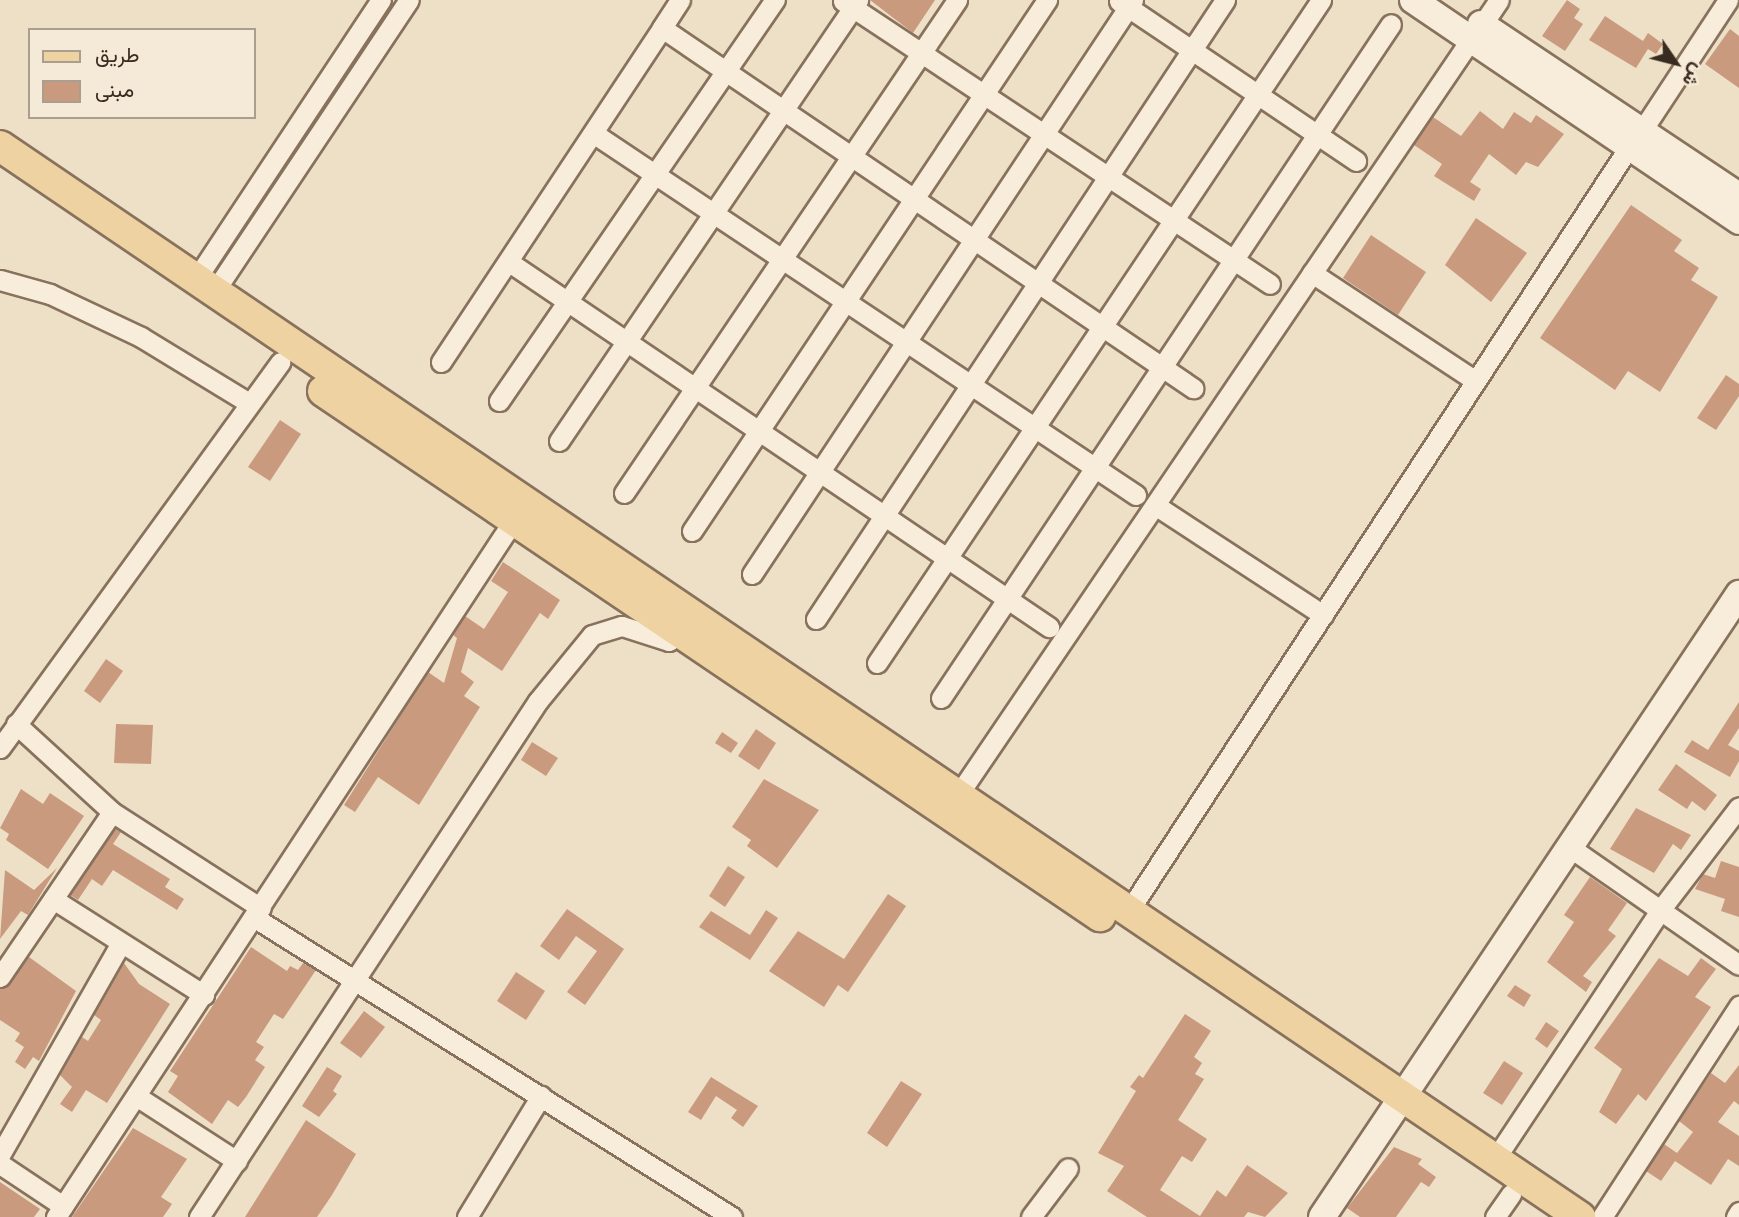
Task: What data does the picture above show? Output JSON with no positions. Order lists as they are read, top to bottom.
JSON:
{
  "legend": ["طريق", "مبنى"],
  "north": "bottom right"
}
